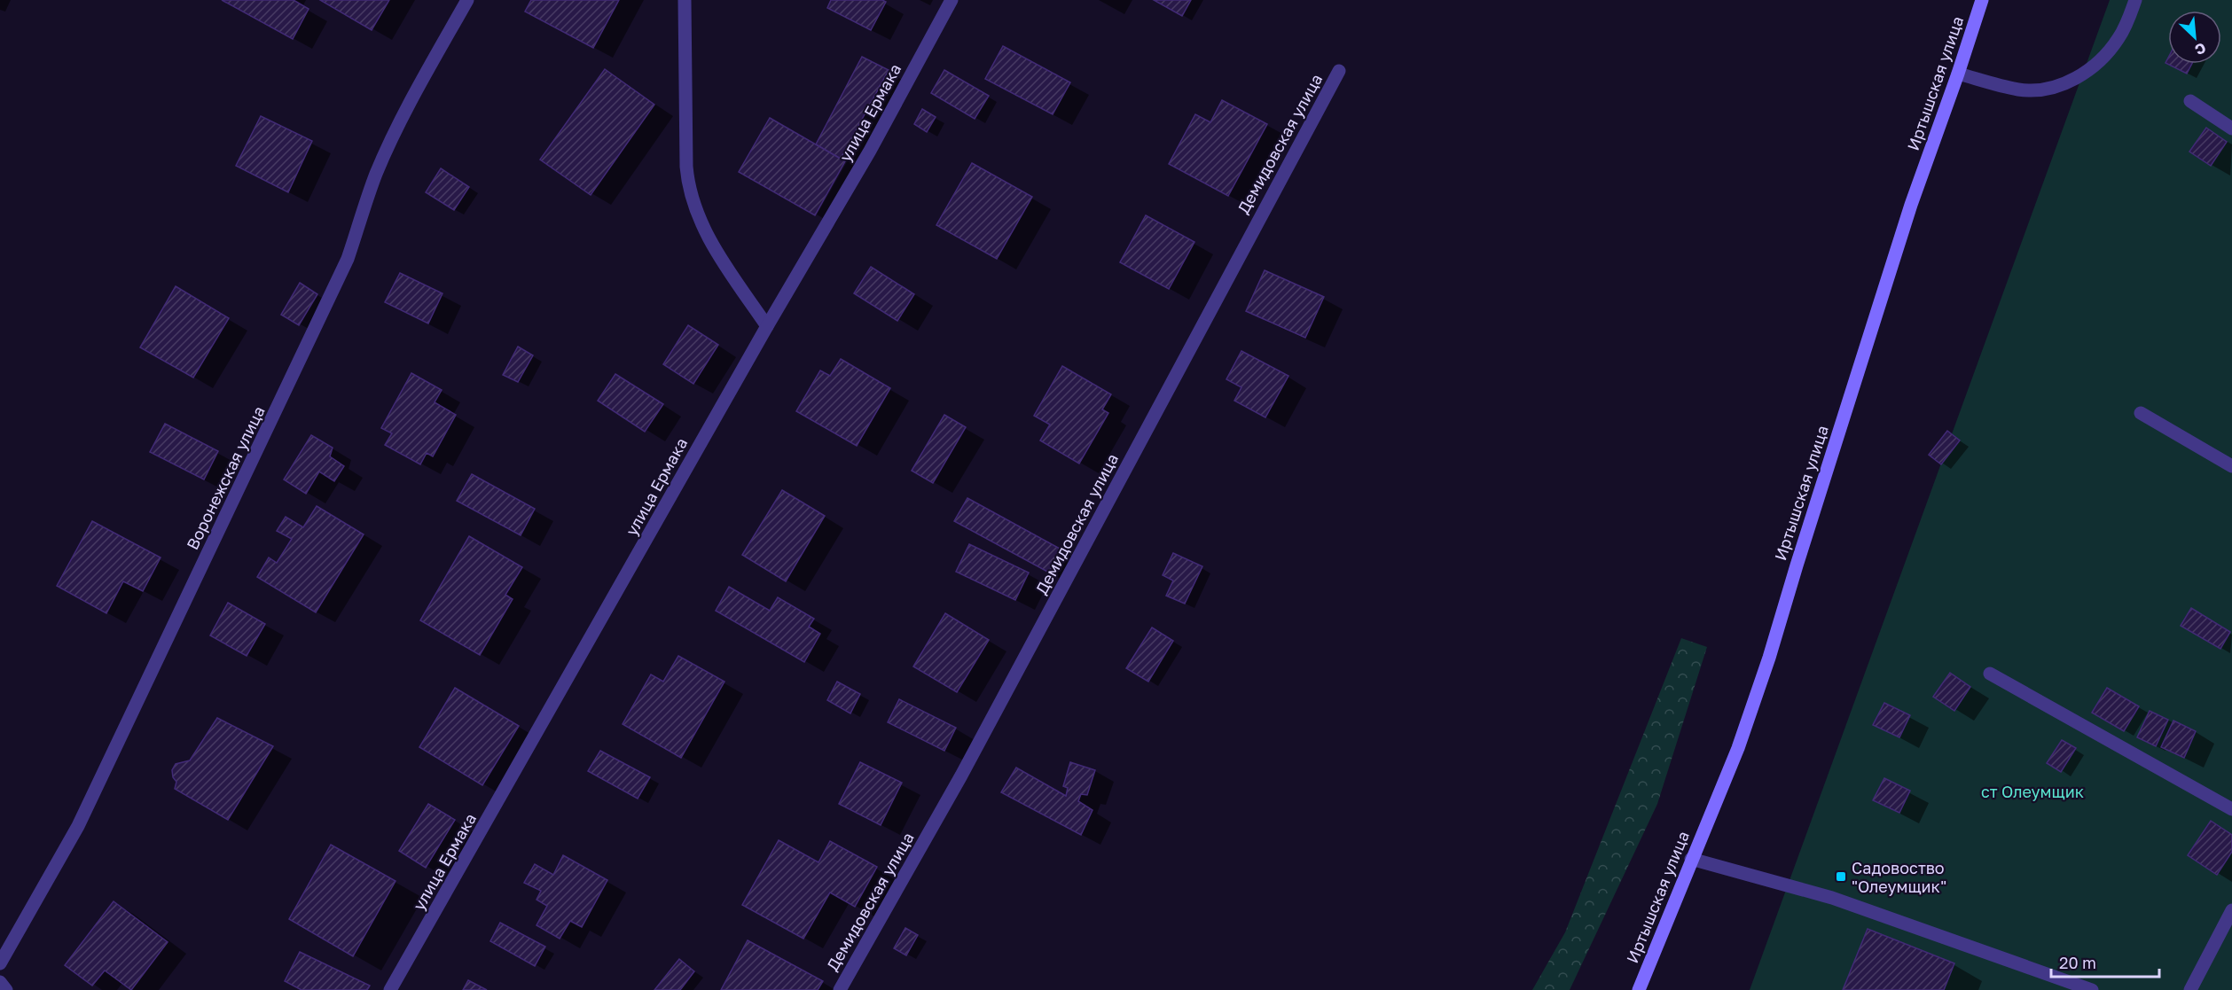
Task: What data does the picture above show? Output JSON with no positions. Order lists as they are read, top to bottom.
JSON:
{
  "streets": {
    "main road": ["Иртышская улица"],
    "street": ["улица Ермака", "Демидовская улица", "Воронежская улица"]
  },
  "parks": ["ст Олеумщик"],
  "places": {
    "transit": ["Садовоство \"Олеумщик\""]
  },
  "scale_bar": "20 m",
  "north": "bottom right"
}
